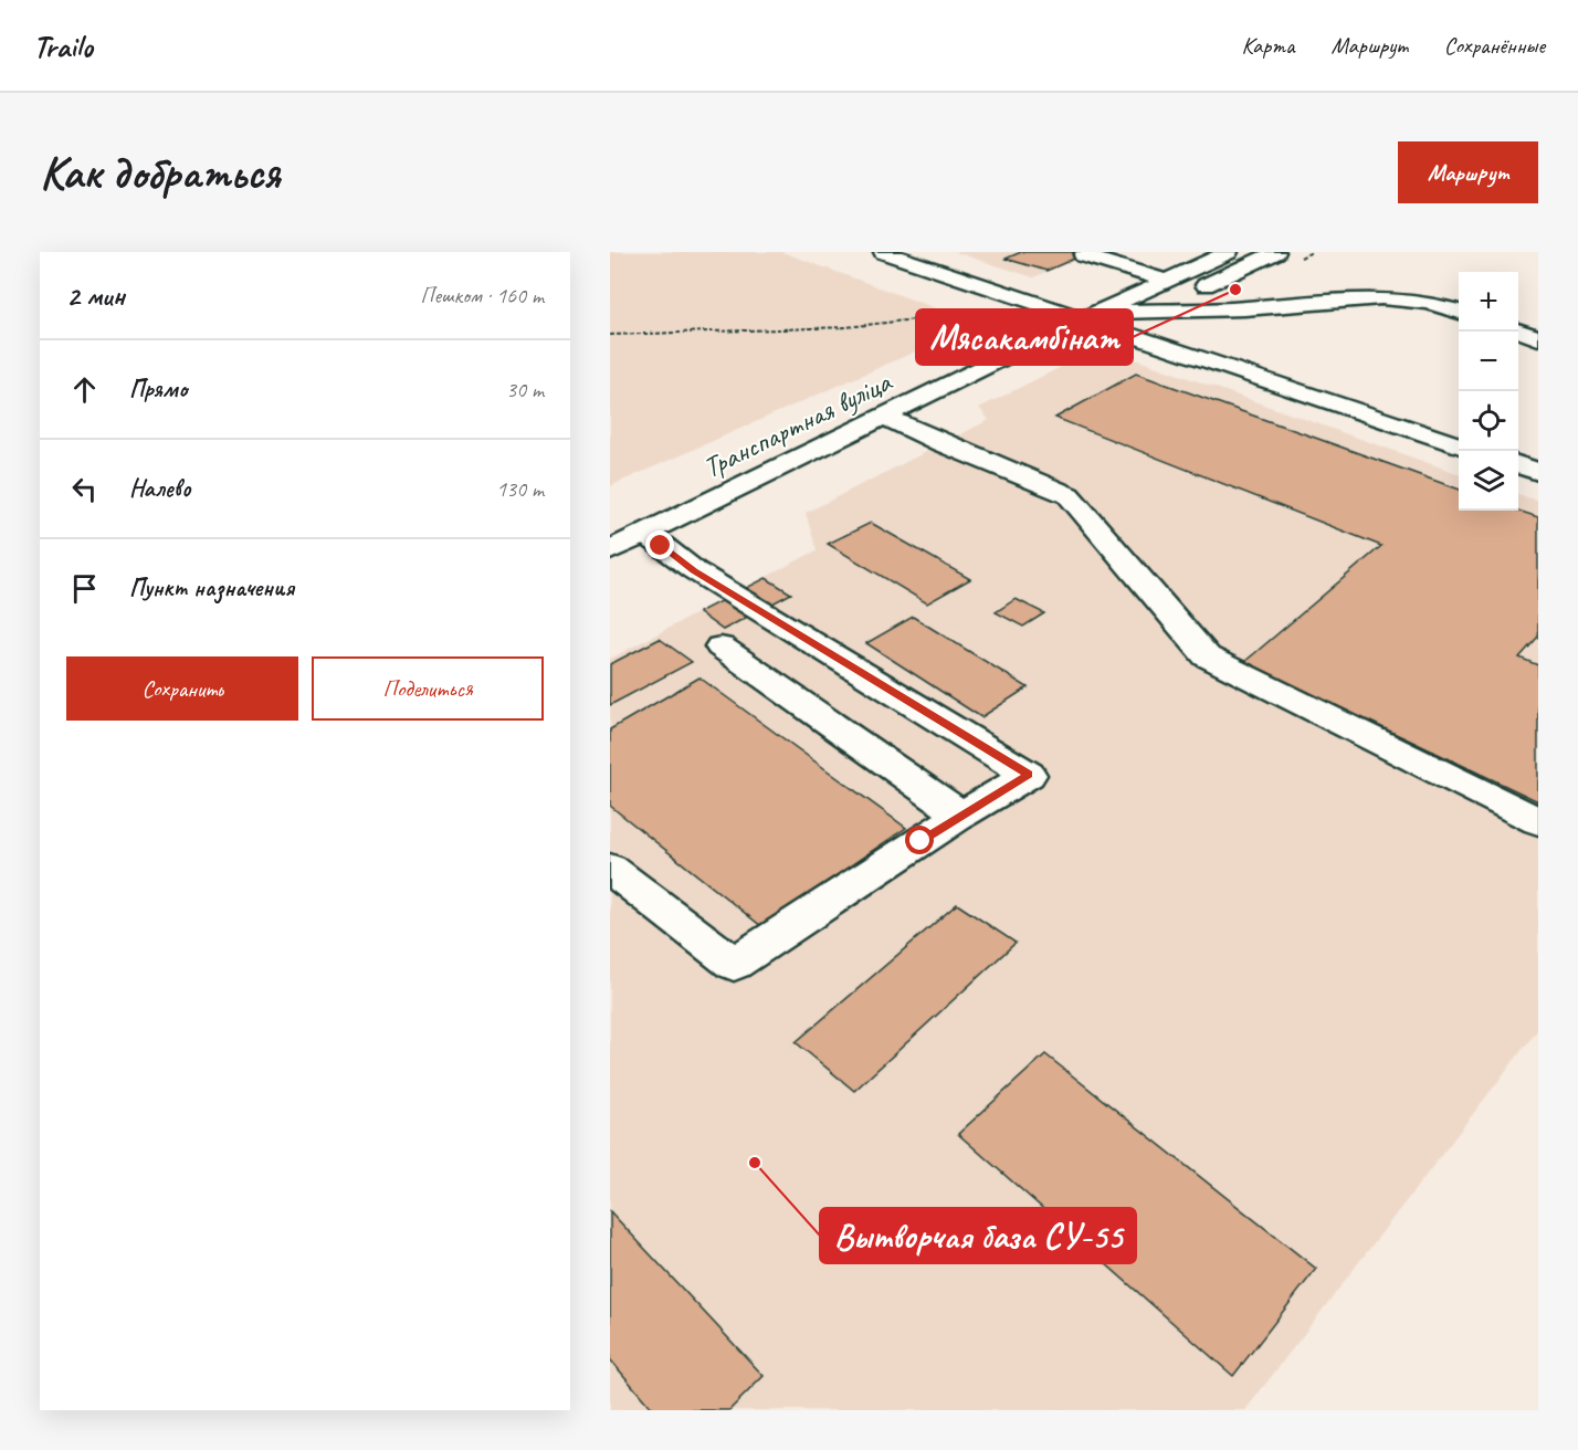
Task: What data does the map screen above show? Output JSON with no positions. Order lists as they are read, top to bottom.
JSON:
{
  "streets": {
    "street": ["Транспартная вуліца"]
  },
  "places": ["Мясакамбінат", "Вытворчая база СУ-55"],
  "page": {
    "header": "Trailo",
    "nav": ["Карта", "Маршрут", "Сохранённые"],
    "buttons": [
      "Маршрут",
      ["Сохранить", "Поделиться"]
    ],
    "title": "Как добраться",
    "heading": ["2 мин", "Пешком · 160 m"],
    "map_buttons": ["+", "−"],
    "list": [
      ["Прямо", "30 m"],
      ["Налево", "130 m"],
      "Пункт назначения"
    ]
  }
}
